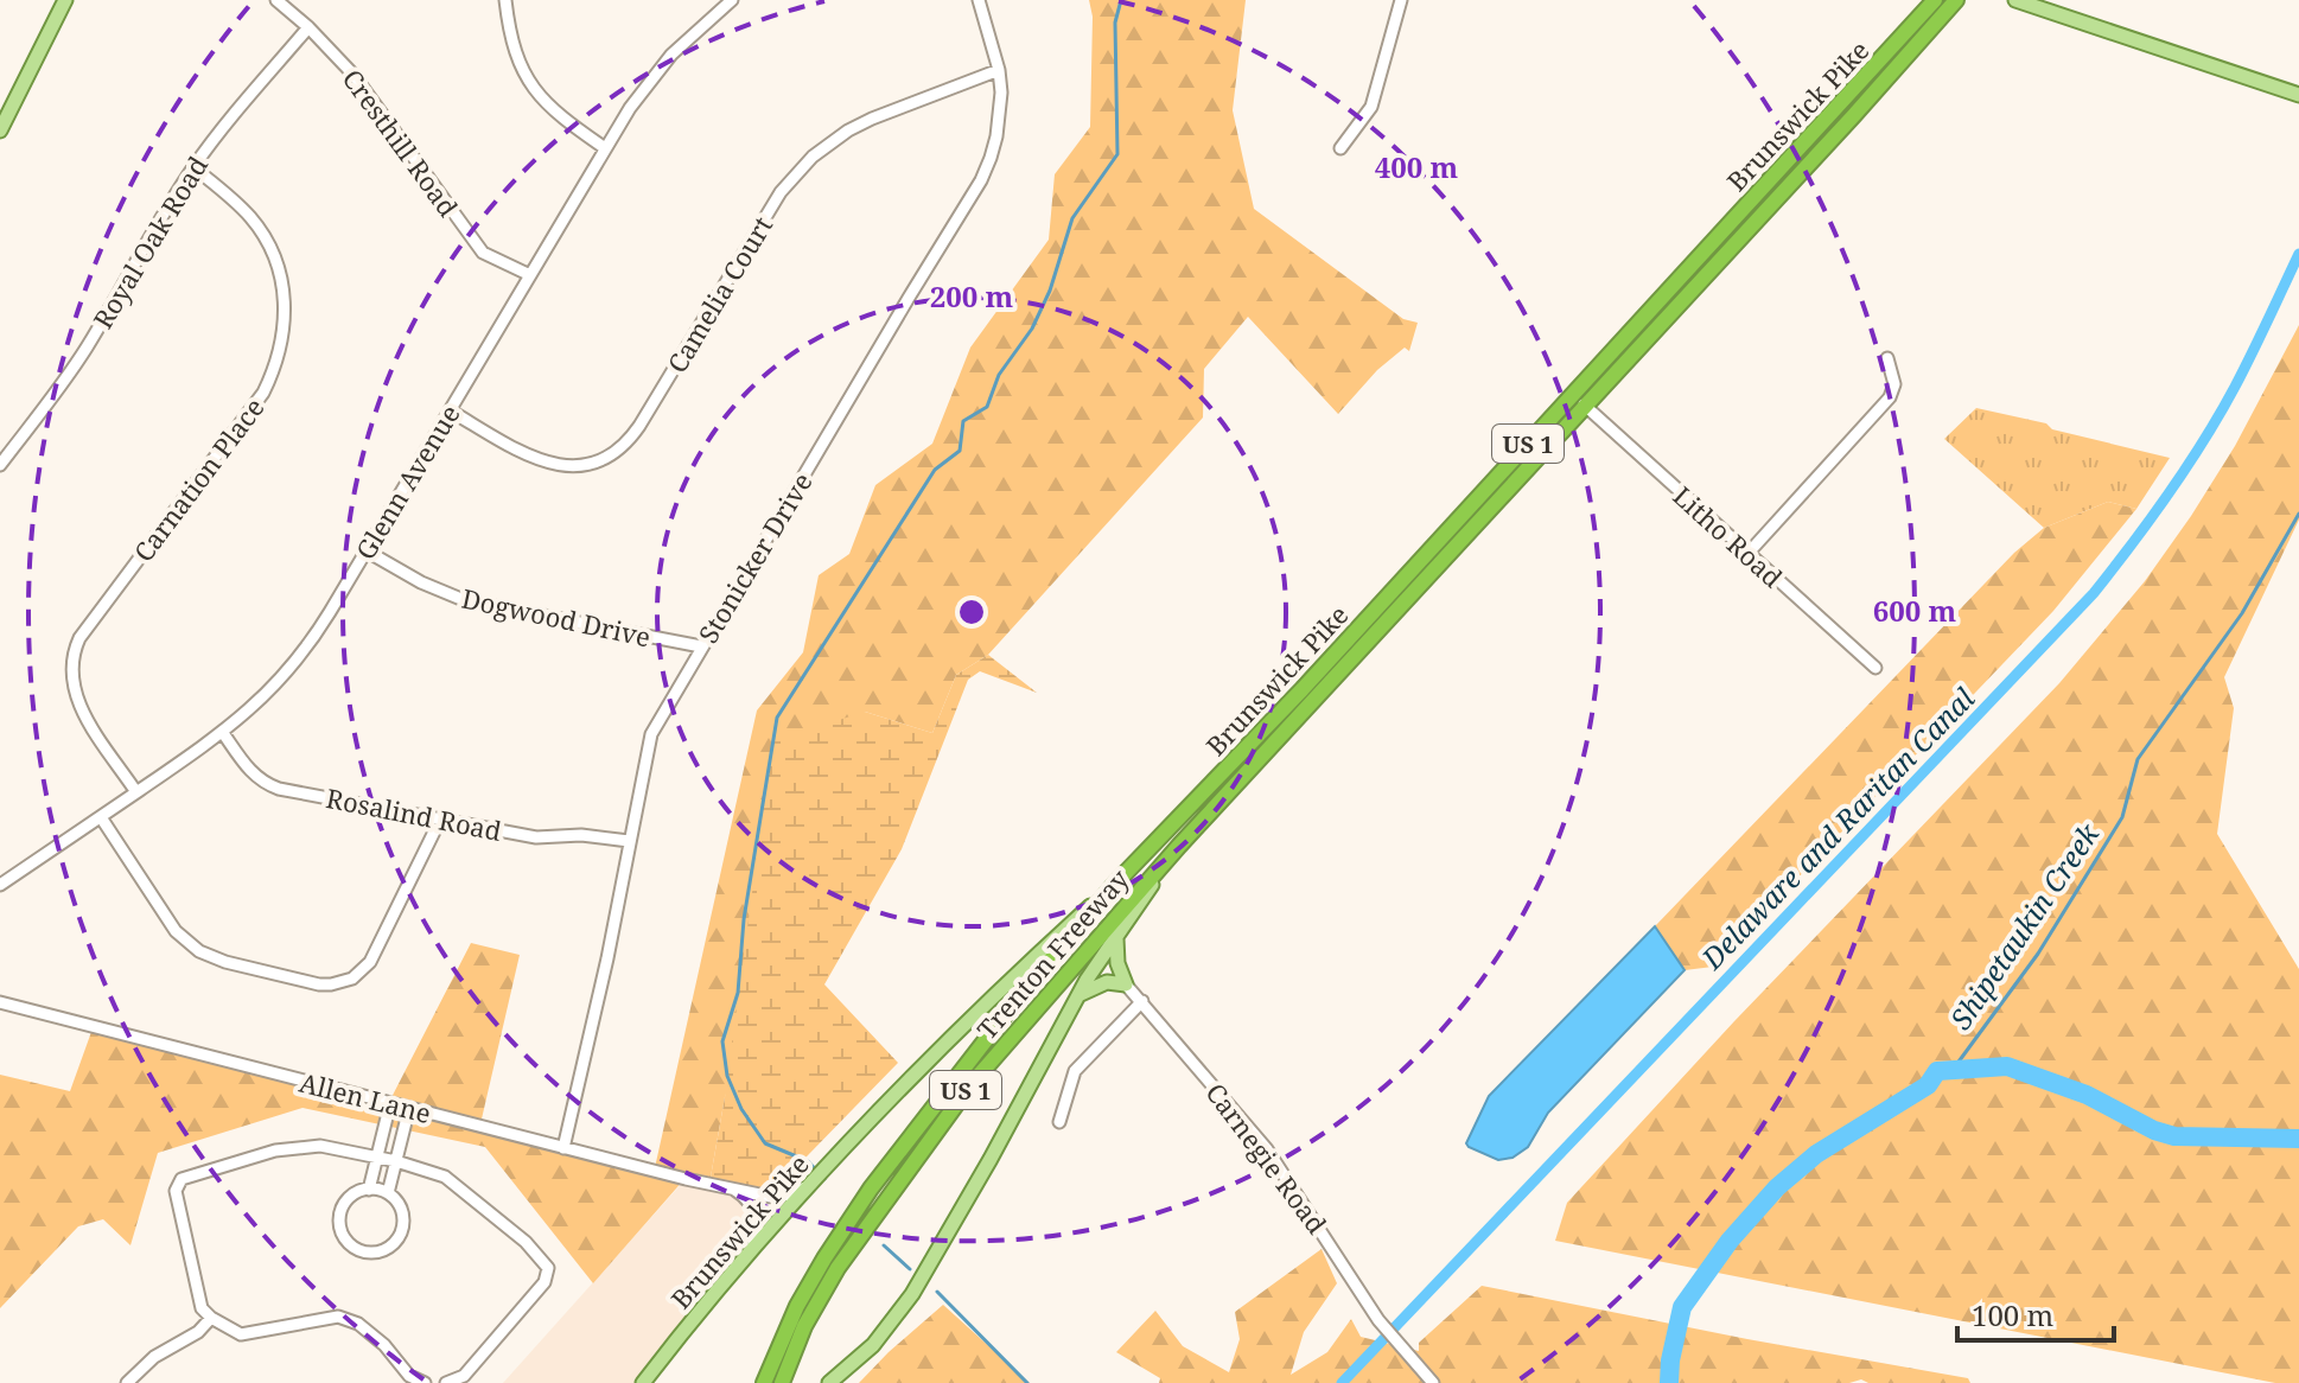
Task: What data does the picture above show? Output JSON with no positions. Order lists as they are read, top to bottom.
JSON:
{
  "streets": {
    "highway": ["Brunswick Pike", "US 1", "Trenton Freeway"],
    "street": [
      "Cresthill Road",
      "Royal Oak Road",
      "Camelia Court",
      "Carnation Place",
      "Glenn Avenue",
      "Litho Road",
      "Stonicker Drive",
      "Dogwood Drive",
      "Rosalind Road",
      "Allen Lane",
      "Carnegie Road"
    ]
  },
  "crossings": [
    ["Brunswick Pike", "Litho Road"],
    ["Brunswick Pike", "Trenton Freeway"],
    ["Brunswick Pike", "Allen Lane"],
    ["Cresthill Road", "Royal Oak Road"],
    ["Cresthill Road", "Glenn Avenue"],
    ["Royal Oak Road", "Carnation Place"],
    ["Camelia Court", "Glenn Avenue"],
    ["Camelia Court", "Stonicker Drive"],
    ["Carnation Place", "Glenn Avenue"],
    ["Glenn Avenue", "Dogwood Drive"],
    ["Glenn Avenue", "Rosalind Road"],
    ["Stonicker Drive", "Dogwood Drive"],
    ["Stonicker Drive", "Rosalind Road"],
    ["Stonicker Drive", "Allen Lane"]
  ],
  "water": ["Delaware and Raritan Canal", "Shipetaukin Creek"],
  "scale_bar": "100 m",
  "rings": ["400 m", "200 m", "600 m"]
}
